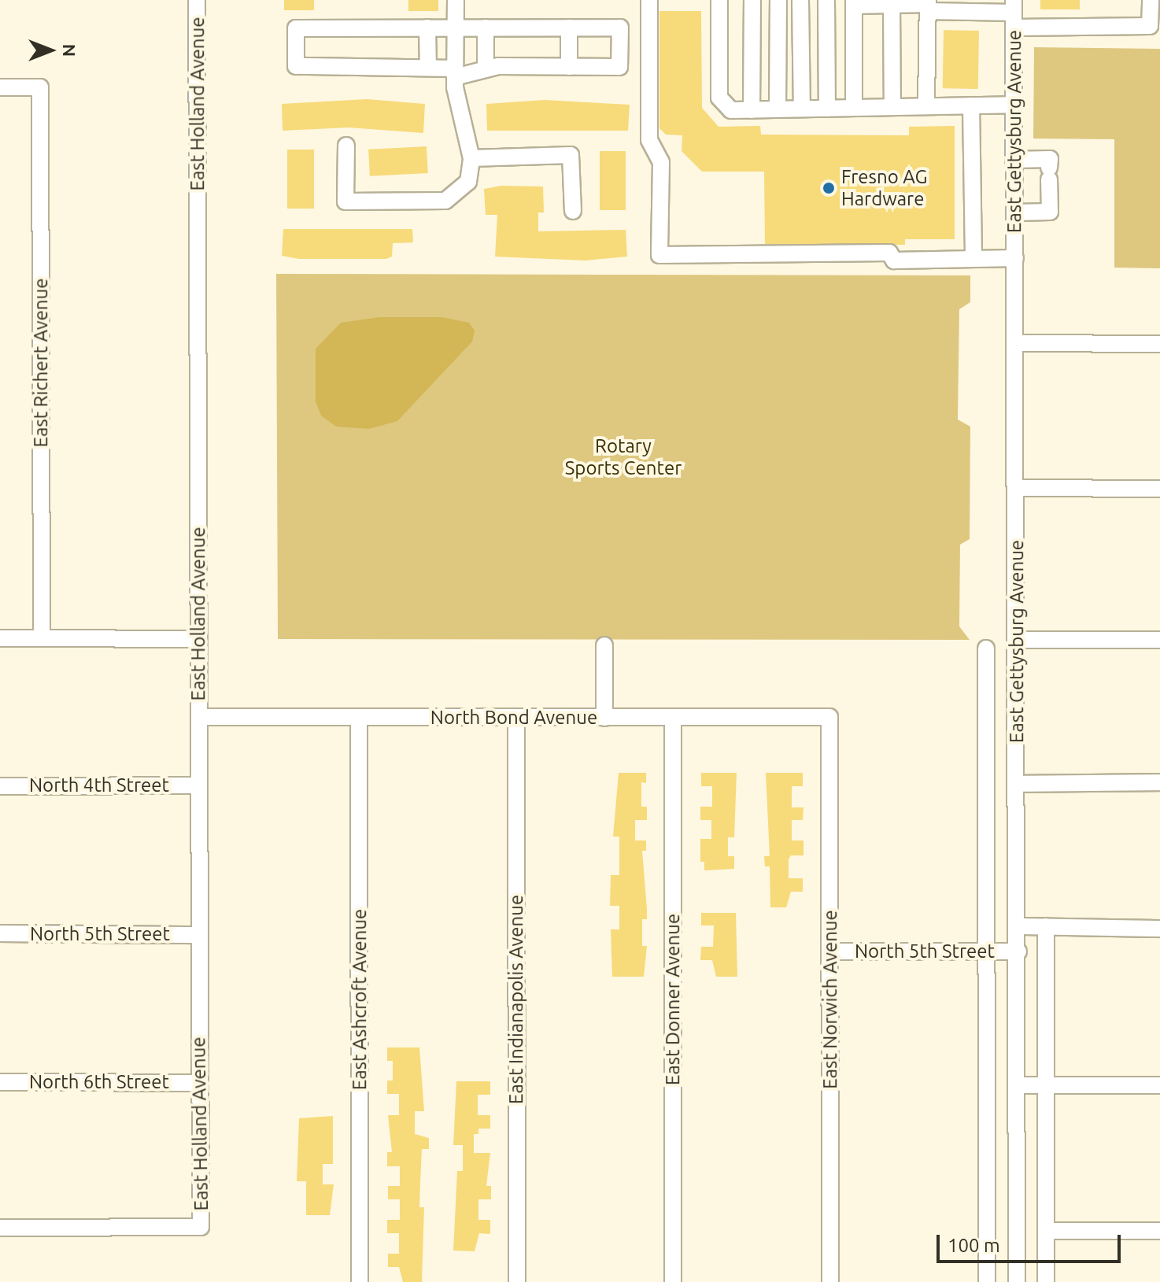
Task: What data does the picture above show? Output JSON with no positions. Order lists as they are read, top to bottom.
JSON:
{
  "streets": {
    "street": [
      "East Holland Avenue",
      "East Gettysburg Avenue",
      "East Richert Avenue",
      "North Bond Avenue",
      "North 4th Street",
      "North 5th Street",
      "East Ashcroft Avenue",
      "East Indianapolis Avenue",
      "East Donner Avenue",
      "East Norwich Avenue",
      "North 6th Street"
    ]
  },
  "crossings": [
    ["East Holland Avenue", "North Bond Avenue"],
    ["East Holland Avenue", "North 4th Street"],
    ["East Holland Avenue", "North 5th Street"],
    ["East Holland Avenue", "North 6th Street"],
    ["East Gettysburg Avenue", "North 5th Street"],
    ["North Bond Avenue", "East Ashcroft Avenue"],
    ["North Bond Avenue", "East Indianapolis Avenue"],
    ["North Bond Avenue", "East Donner Avenue"],
    ["North Bond Avenue", "East Norwich Avenue"],
    ["North 5th Street", "East Norwich Avenue"]
  ],
  "parks": ["Rotary Sports Center"],
  "places": ["Fresno AG Hardware"],
  "scale_bar": "100 m",
  "north": "right"
}
